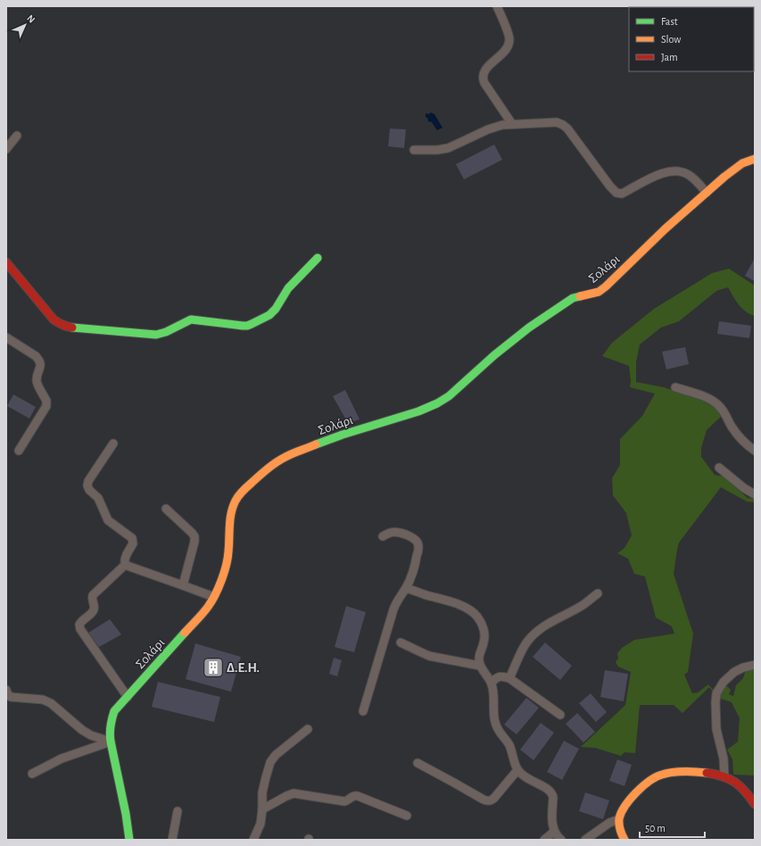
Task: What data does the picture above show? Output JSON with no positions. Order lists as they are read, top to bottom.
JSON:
{
  "streets": {
    "street": ["Σολάρι"]
  },
  "places": {
    "building": ["Δ.Ε.Η."]
  },
  "legend": ["Fast", "Slow", "Jam"],
  "scale_bar": "50 m",
  "north": "top right"
}
